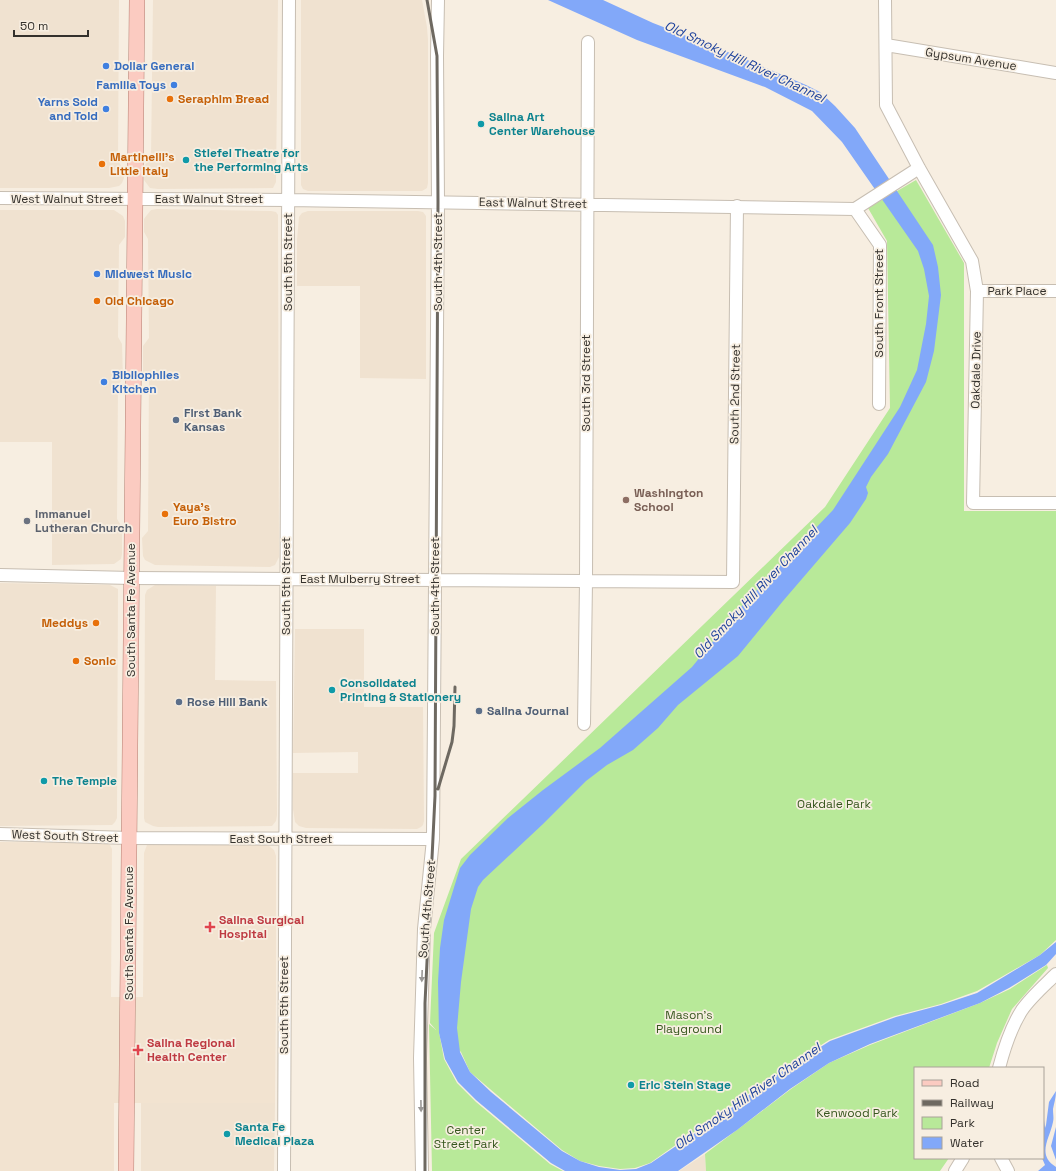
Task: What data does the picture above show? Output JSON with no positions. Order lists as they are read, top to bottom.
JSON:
{
  "streets": {
    "main road": ["South Santa Fe Avenue"],
    "street": [
      "Gypsum Avenue",
      "West Walnut Street",
      "East Walnut Street",
      "South 5th Street",
      "South 4th Street",
      "Park Place",
      "South Front Street",
      "Oakdale Drive",
      "South 3rd Street",
      "South 2nd Street",
      "East Mulberry Street",
      "West South Street",
      "East South Street"
    ]
  },
  "crossings": [
    ["West Walnut Street", "East Walnut Street"],
    ["West Walnut Street", "South Santa Fe Avenue"],
    ["East Walnut Street", "South 5th Street"],
    ["East Walnut Street", "South 4th Street"],
    ["East Walnut Street", "South Front Street"],
    ["East Walnut Street", "South 3rd Street"],
    ["East Walnut Street", "South 2nd Street"],
    ["East Walnut Street", "South Santa Fe Avenue"],
    ["South 5th Street", "East Mulberry Street"],
    ["South 5th Street", "East South Street"],
    ["South 4th Street", "East Mulberry Street"],
    ["South 4th Street", "East South Street"],
    ["Park Place", "Oakdale Drive"],
    ["South 3rd Street", "East Mulberry Street"],
    ["South 2nd Street", "East Mulberry Street"],
    ["East Mulberry Street", "South Santa Fe Avenue"],
    ["South Santa Fe Avenue", "West South Street"],
    ["South Santa Fe Avenue", "East South Street"],
    ["West South Street", "East South Street"]
  ],
  "water": ["Old Smoky Hill River Channel"],
  "parks": [
    "Oakdale Park",
    "Mason's Playground",
    "Kenwood Park",
    "Center Street Park"
  ],
  "places": {
    "other": [
      "Dollar General",
      "Familia Toys",
      "Seraphim Bread",
      "Yarns Sold and Told",
      "Salina Art Center Warehouse",
      "Stiefel Theatre for the Performing Arts",
      "Martinelli's Little Italy",
      "Midwest Music",
      "Old Chicago",
      "Bibliophiles Kitchen",
      "First Bank Kansas",
      "Washington School",
      "Yaya's Euro Bistro",
      "Immanuel Lutheran Church",
      "Meddys",
      "Sonic",
      "Consolidated Printing & Stationery",
      "Rose Hill Bank",
      "Salina Journal",
      "The Temple",
      "Eric Stein Stage",
      "Santa Fe Medical Plaza"
    ],
    "health": ["Salina Surgical Hospital", "Salina Regional Health Center"]
  },
  "legend": [
    "Road",
    "Railway",
    "Park",
    "Water"
  ],
  "scale_bar": "50 m"
}
